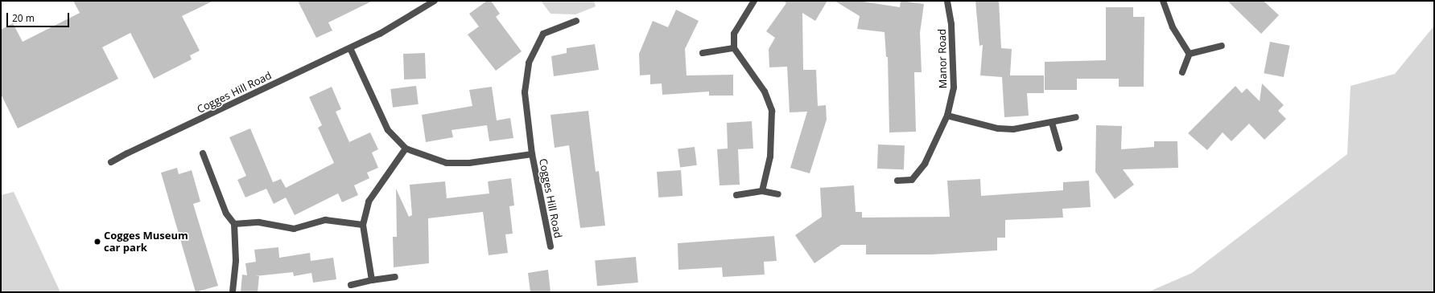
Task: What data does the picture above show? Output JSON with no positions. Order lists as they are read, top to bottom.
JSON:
{
  "streets": {
    "street": ["Manor Road", "Cogges Hill Road"]
  },
  "places": ["Cogges Museum car park"],
  "scale_bar": "20 m"
}
